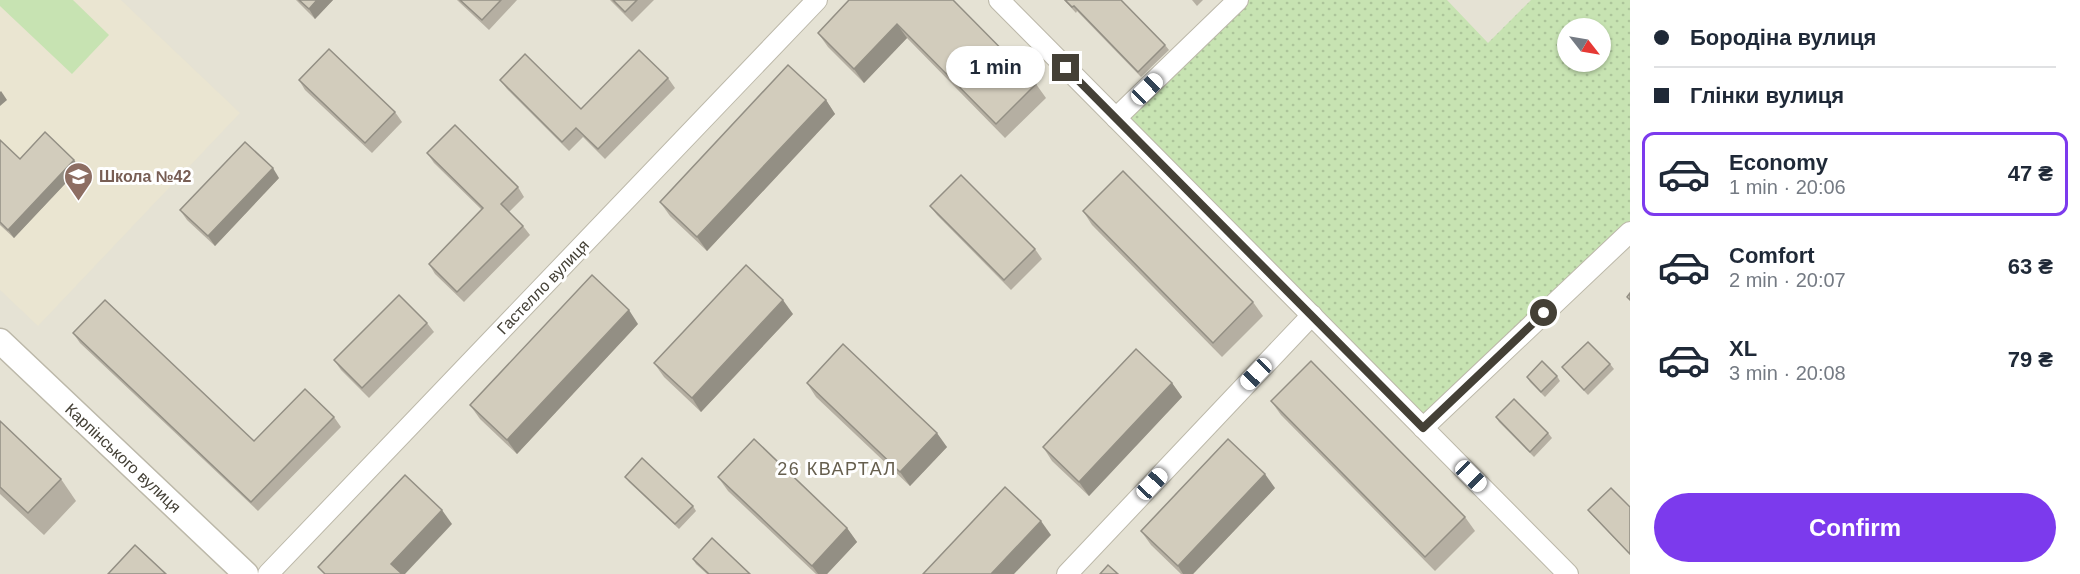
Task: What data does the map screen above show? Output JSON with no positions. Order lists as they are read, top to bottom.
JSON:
{
  "streets": {
    "street": ["Гастелло вулиця", "Карпінського вулиця"]
  },
  "districts": ["26 КВАРТАЛ"],
  "places": {
    "school or university": ["Школа №42"]
  },
  "north": "bottom right",
  "page": {
    "banner": ["Бородіна вулиця", "Глінки вулиця"],
    "bubble": "1 min",
    "list": [
      {
        "name": "Economy",
        "note": "1 min · 20:06",
        "value": "47 ₴"
      },
      {
        "name": "Comfort",
        "note": "2 min · 20:07",
        "value": "63 ₴"
      },
      {
        "name": "XL",
        "note": "3 min · 20:08",
        "value": "79 ₴"
      }
    ],
    "buttons": "Confirm"
  }
}
